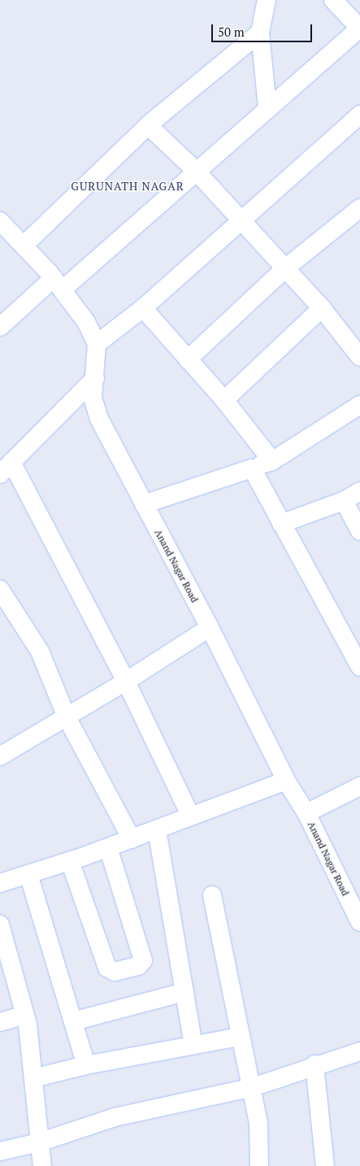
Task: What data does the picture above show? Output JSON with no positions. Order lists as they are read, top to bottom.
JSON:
{
  "streets": {
    "street": ["Anand Nagar Road"]
  },
  "districts": ["GURUNATH NAGAR"],
  "scale_bar": "50 m"
}
